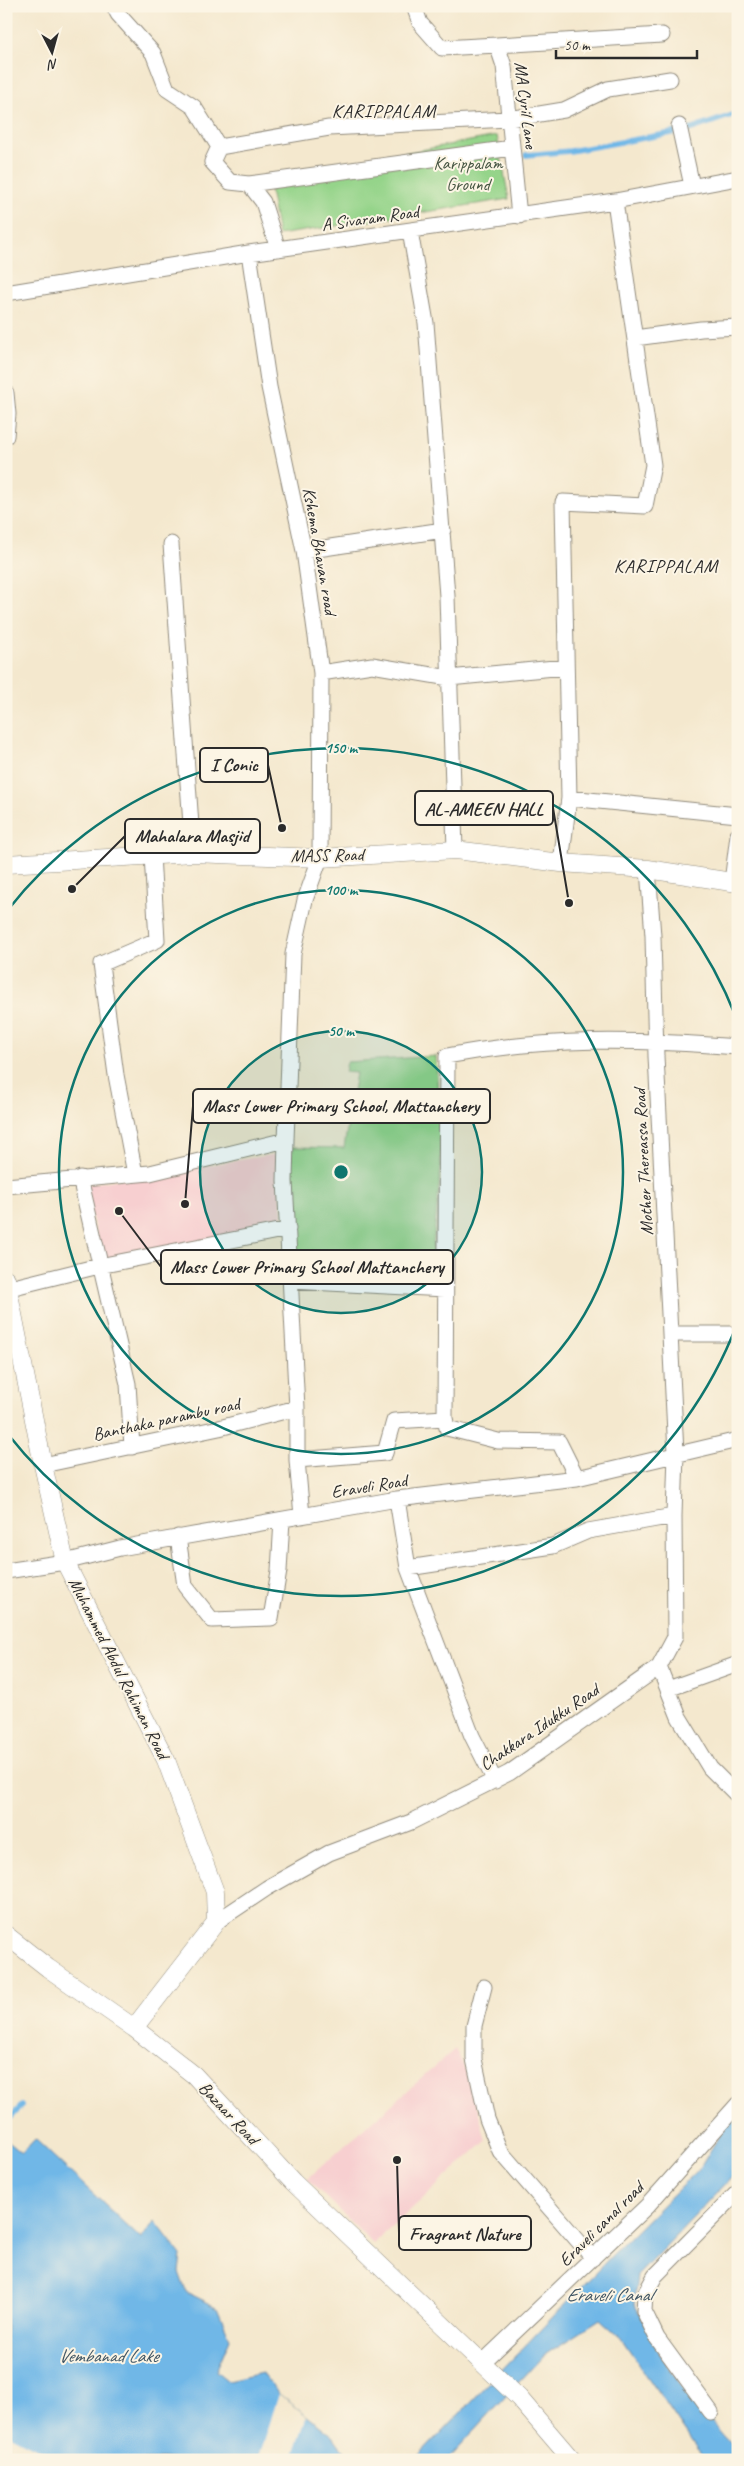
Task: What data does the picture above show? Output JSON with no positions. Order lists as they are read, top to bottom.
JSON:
{
  "streets": {
    "street": [
      "MA Cyril Lane",
      "A Sivaram Road",
      "Kshema Bhavan road",
      "MASS Road",
      "Mother Thereassa Road",
      "Banthaka parambu road",
      "Eraveli Road",
      "Muhammed Abdul Rahiman Road",
      "Chakkara Idukku Road",
      "Bazaar Road",
      "Eraveli canal road"
    ]
  },
  "crossings": [
    ["MA Cyril Lane", "A Sivaram Road"],
    ["A Sivaram Road", "Kshema Bhavan road"],
    ["Kshema Bhavan road", "MASS Road"],
    ["Kshema Bhavan road", "Banthaka parambu road"],
    ["Kshema Bhavan road", "Eraveli Road"],
    ["MASS Road", "Mother Thereassa Road"],
    ["Mother Thereassa Road", "Eraveli Road"],
    ["Mother Thereassa Road", "Chakkara Idukku Road"],
    ["Banthaka parambu road", "Muhammed Abdul Rahiman Road"],
    ["Eraveli Road", "Muhammed Abdul Rahiman Road"],
    ["Eraveli Road", "Chakkara Idukku Road"],
    ["Muhammed Abdul Rahiman Road", "Chakkara Idukku Road"],
    ["Bazaar Road", "Eraveli canal road"]
  ],
  "districts": ["KARIPPALAM", "KARIPPALAM"],
  "water": ["Eraveli Canal", "Vembanad Lake"],
  "parks": ["Karippalam Ground"],
  "places": [
    "I Conic",
    "Mahalara Masjid",
    "AL-AMEEN HALL",
    "Mass Lower Primary School, Mattanchery",
    "Mass Lower Primary School Mattanchery",
    "Fragrant Nature"
  ],
  "scale_bar": "50 m",
  "north": "bottom",
  "rings": ["150 m", "100 m", "50 m"]
}
